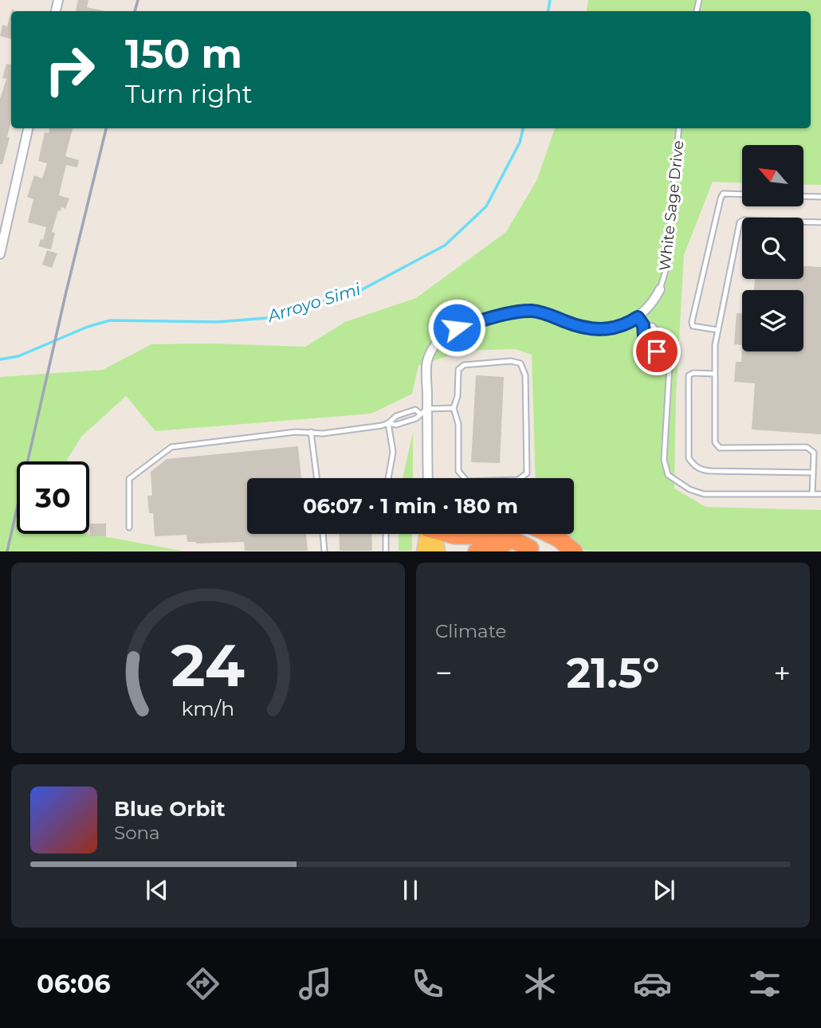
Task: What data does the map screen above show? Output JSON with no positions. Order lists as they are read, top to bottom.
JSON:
{
  "streets": {
    "street": ["White Sage Drive"]
  },
  "water": ["Arroyo Simi"],
  "north": "top left",
  "page": {
    "turn": ["150 m", "Turn right"],
    "limit": "30",
    "trip": "06:07 · 1 min · 180 m",
    "tile": "Climate",
    "heat": ["−", "21.5°", "+"],
    "song": ["Blue Orbit", "Sona"],
    "tabs": "06:06",
    "gauge": ["24", "km/h"]
  }
}
